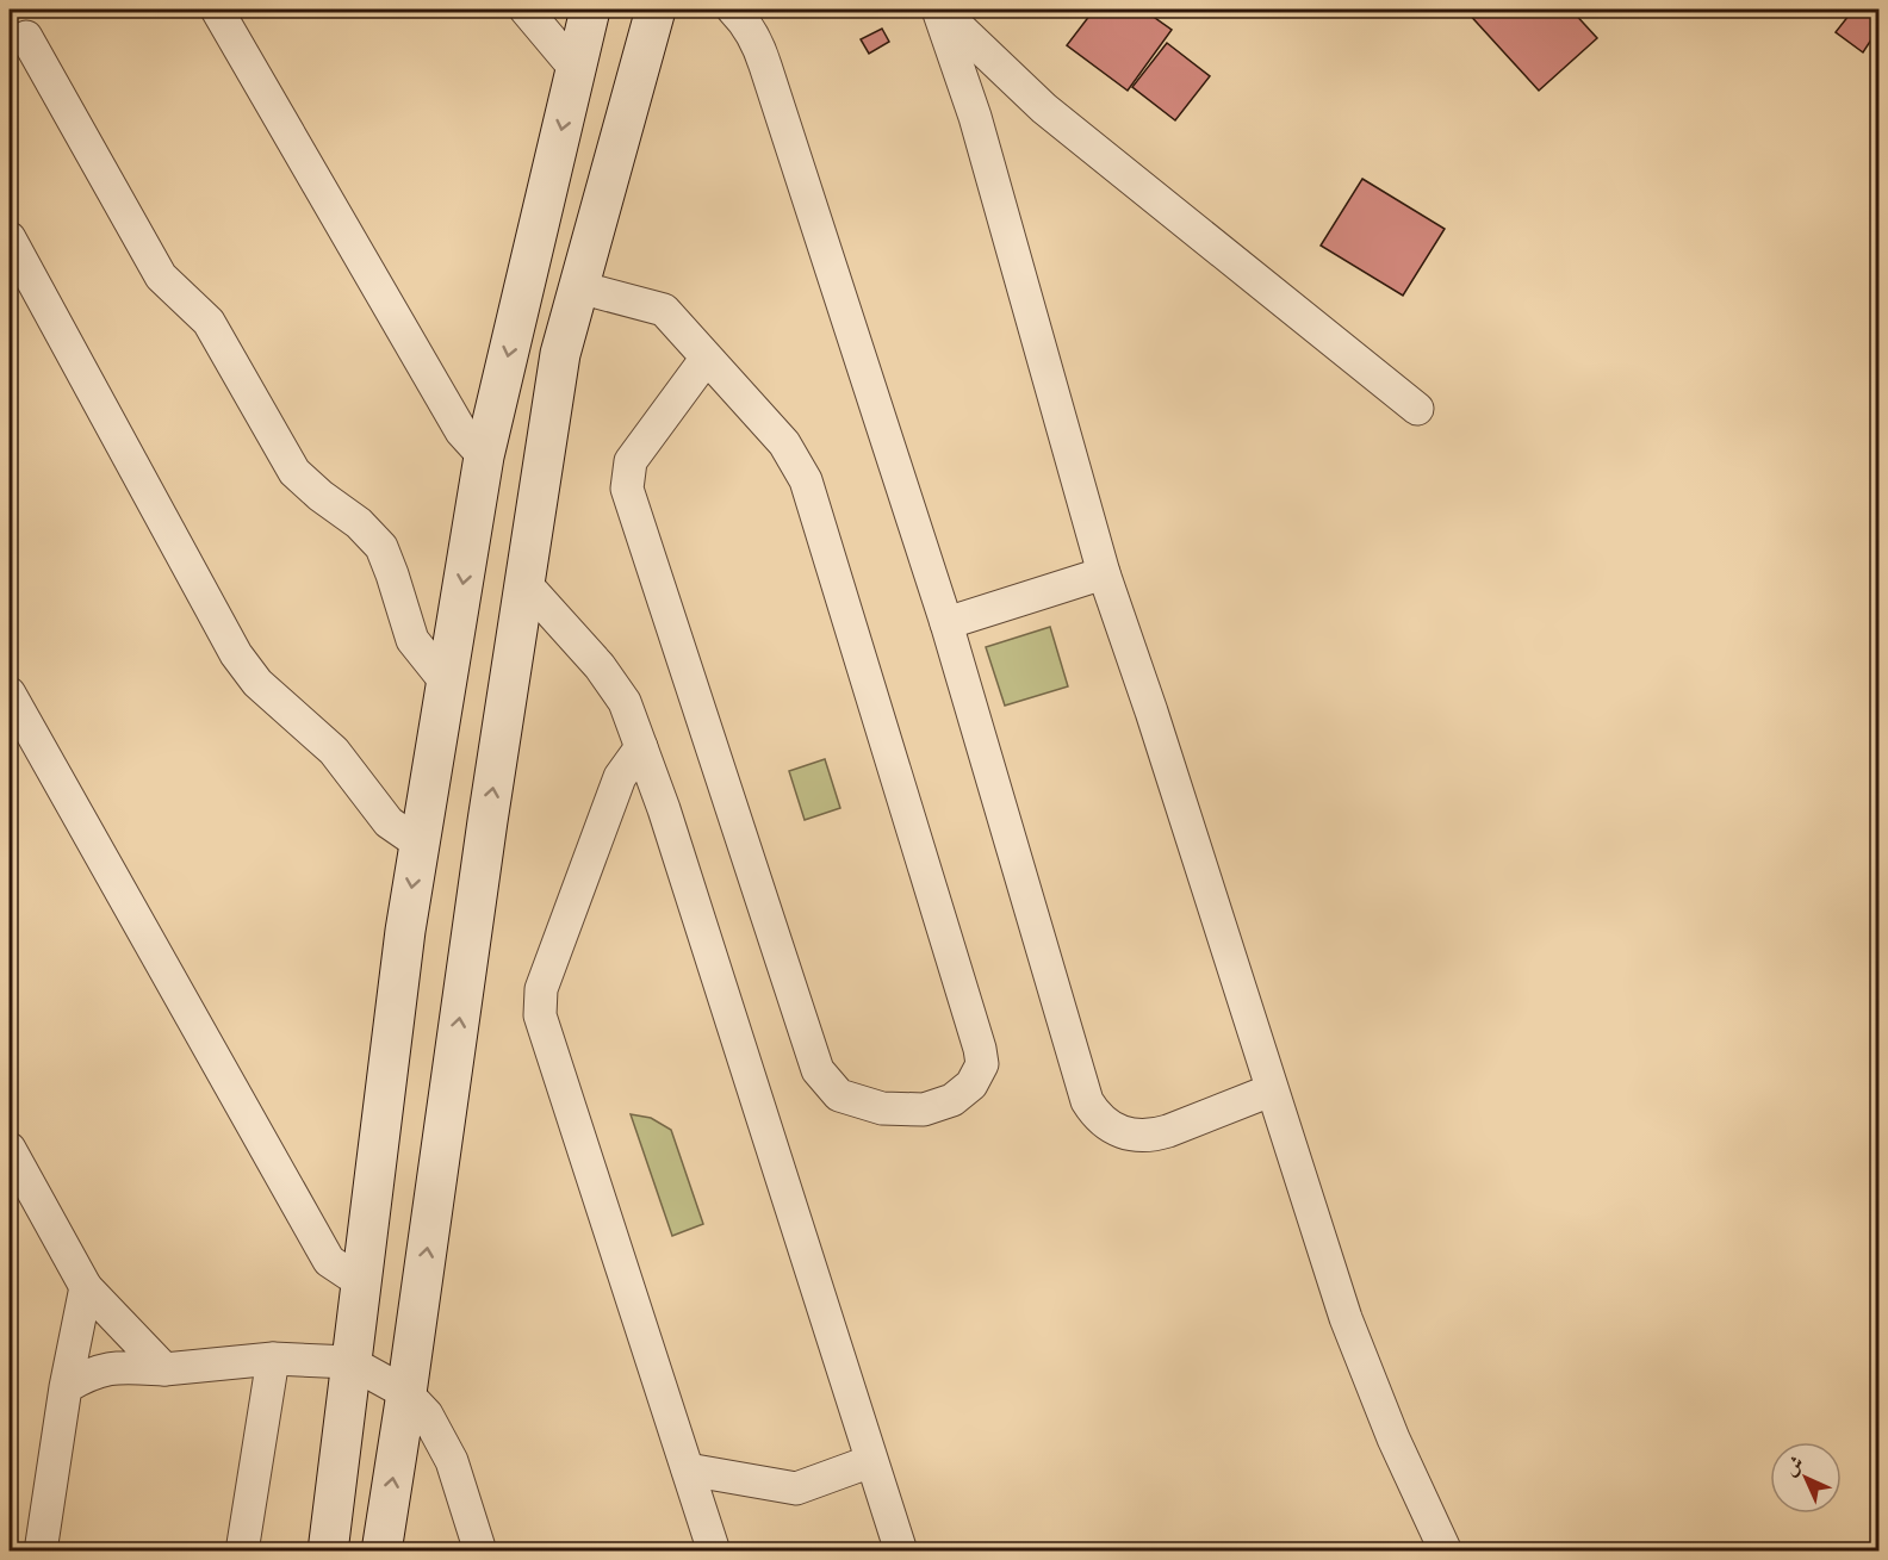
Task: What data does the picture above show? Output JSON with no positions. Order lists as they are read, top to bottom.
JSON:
{
  "north": "top left"
}
